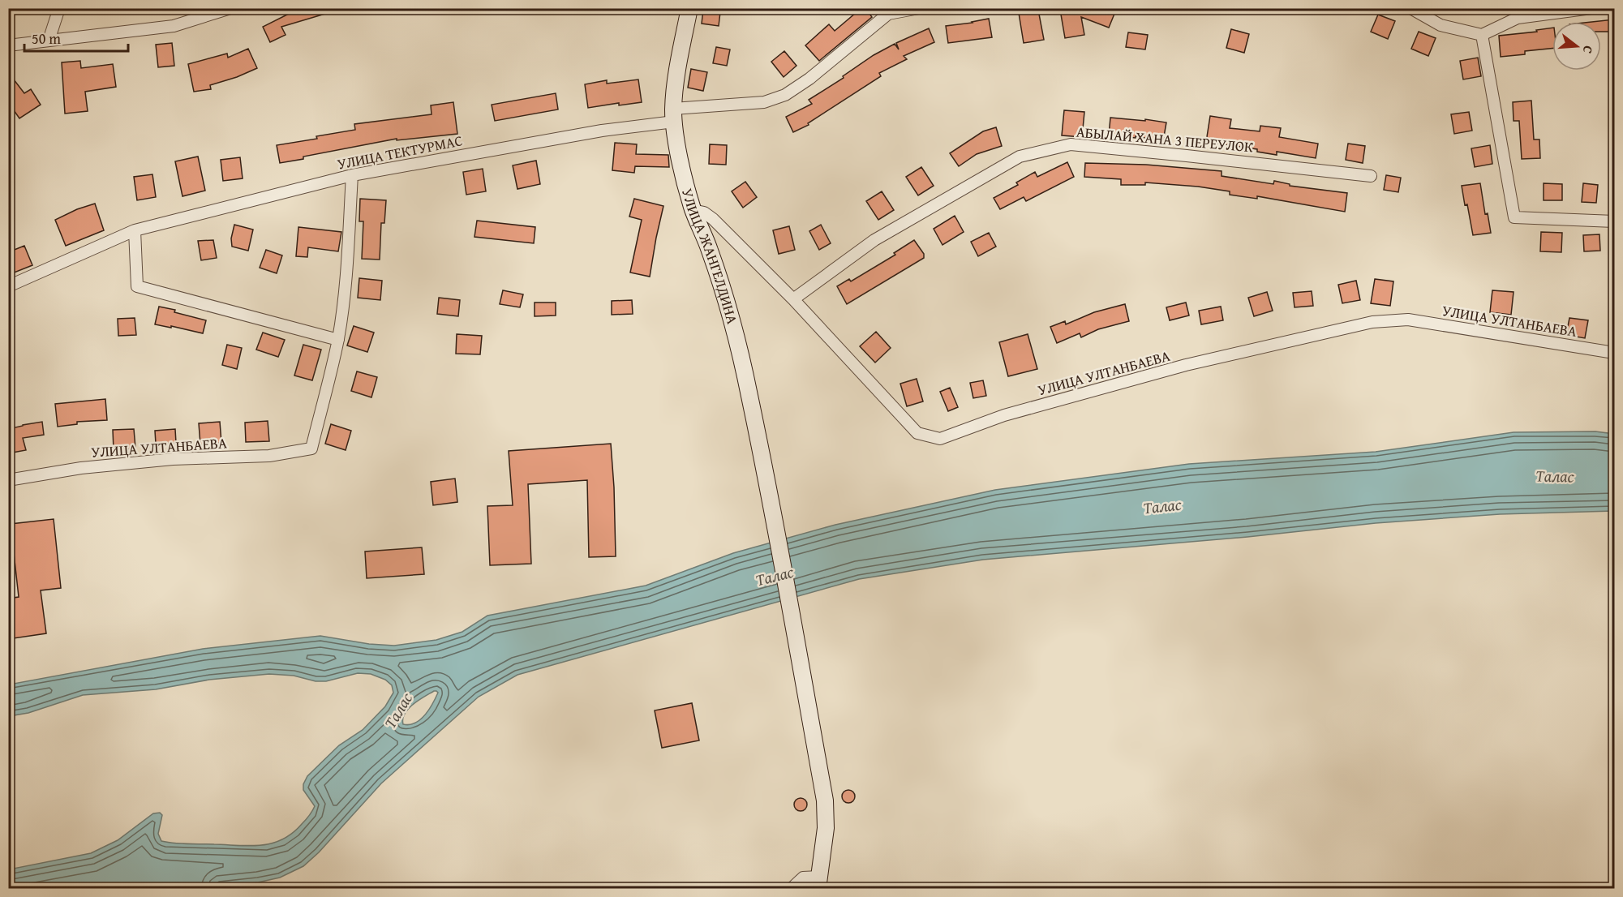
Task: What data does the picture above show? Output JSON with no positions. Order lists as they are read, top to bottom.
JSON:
{
  "streets": {
    "street": [
      "АБЫЛАЙ ХАНА 3 ПЕРЕУЛОК",
      "УЛИЦА ТЕКТУРМАС",
      "УЛИЦА ЖАНГЕЛДИНА",
      "УЛИЦА УЛТАНБАЕВА"
    ]
  },
  "crossings": [
    ["АБЫЛАЙ ХАНА 3 ПЕРЕУЛОК", "УЛИЦА УЛТАНБАЕВА"],
    ["УЛИЦА ТЕКТУРМАС", "УЛИЦА ЖАНГЕЛДИНА"],
    ["УЛИЦА ЖАНГЕЛДИНА", "УЛИЦА УЛТАНБАЕВА"]
  ],
  "water": ["Талас"],
  "scale_bar": "50 m",
  "north": "right"
}
